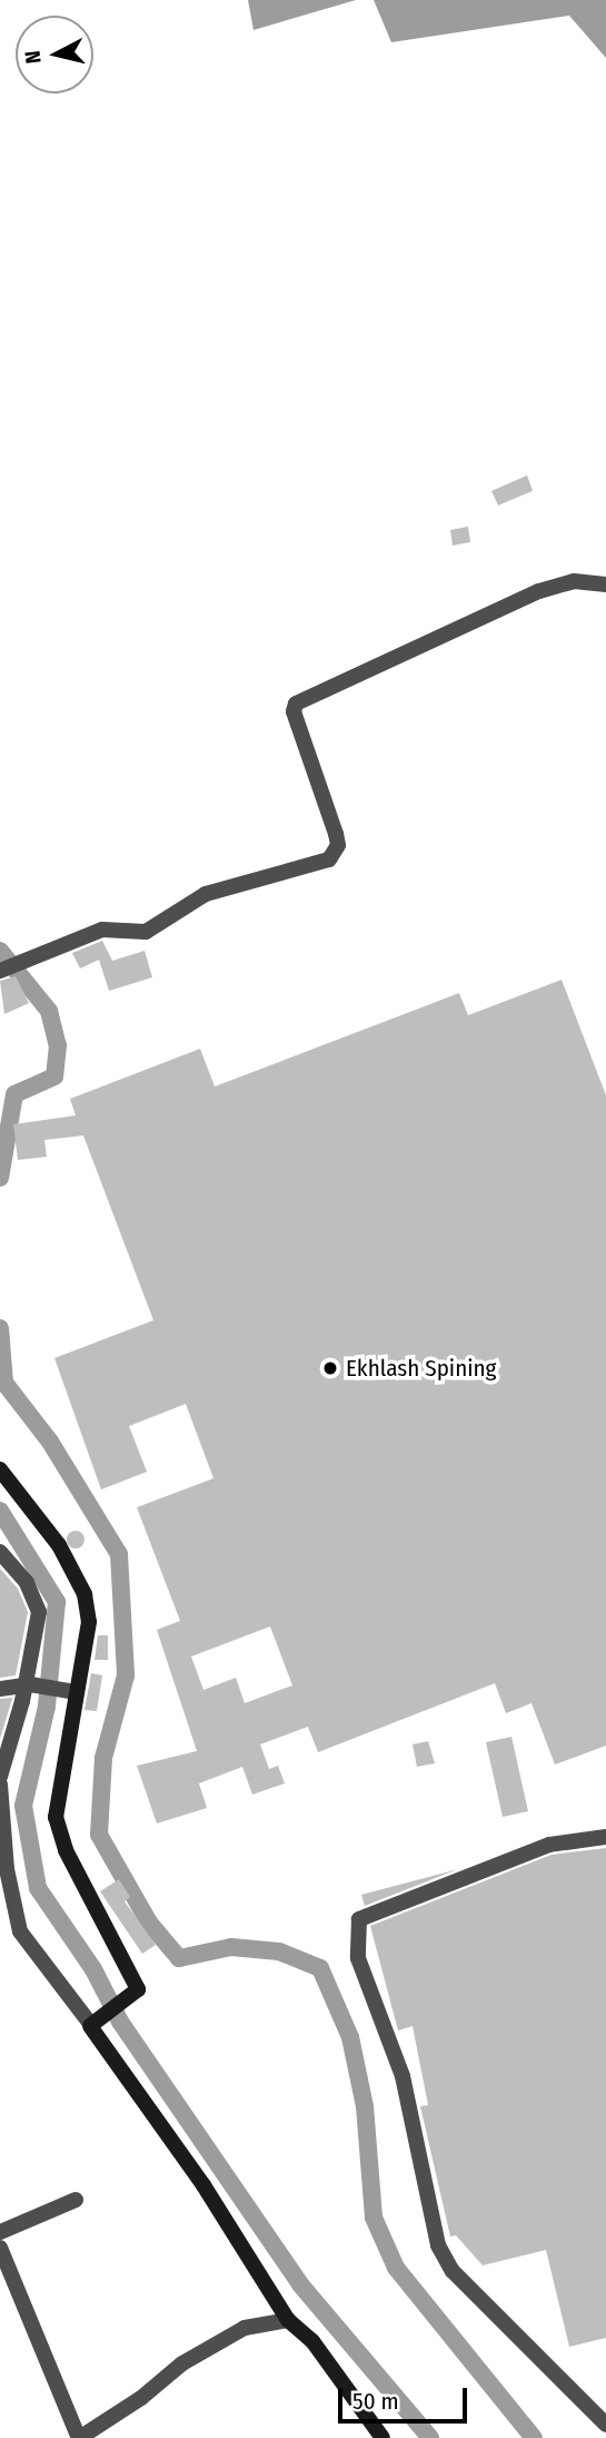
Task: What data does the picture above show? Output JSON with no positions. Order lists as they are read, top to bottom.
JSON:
{
  "places": ["Ekhlash Spining"],
  "scale_bar": "50 m",
  "north": "left"
}
